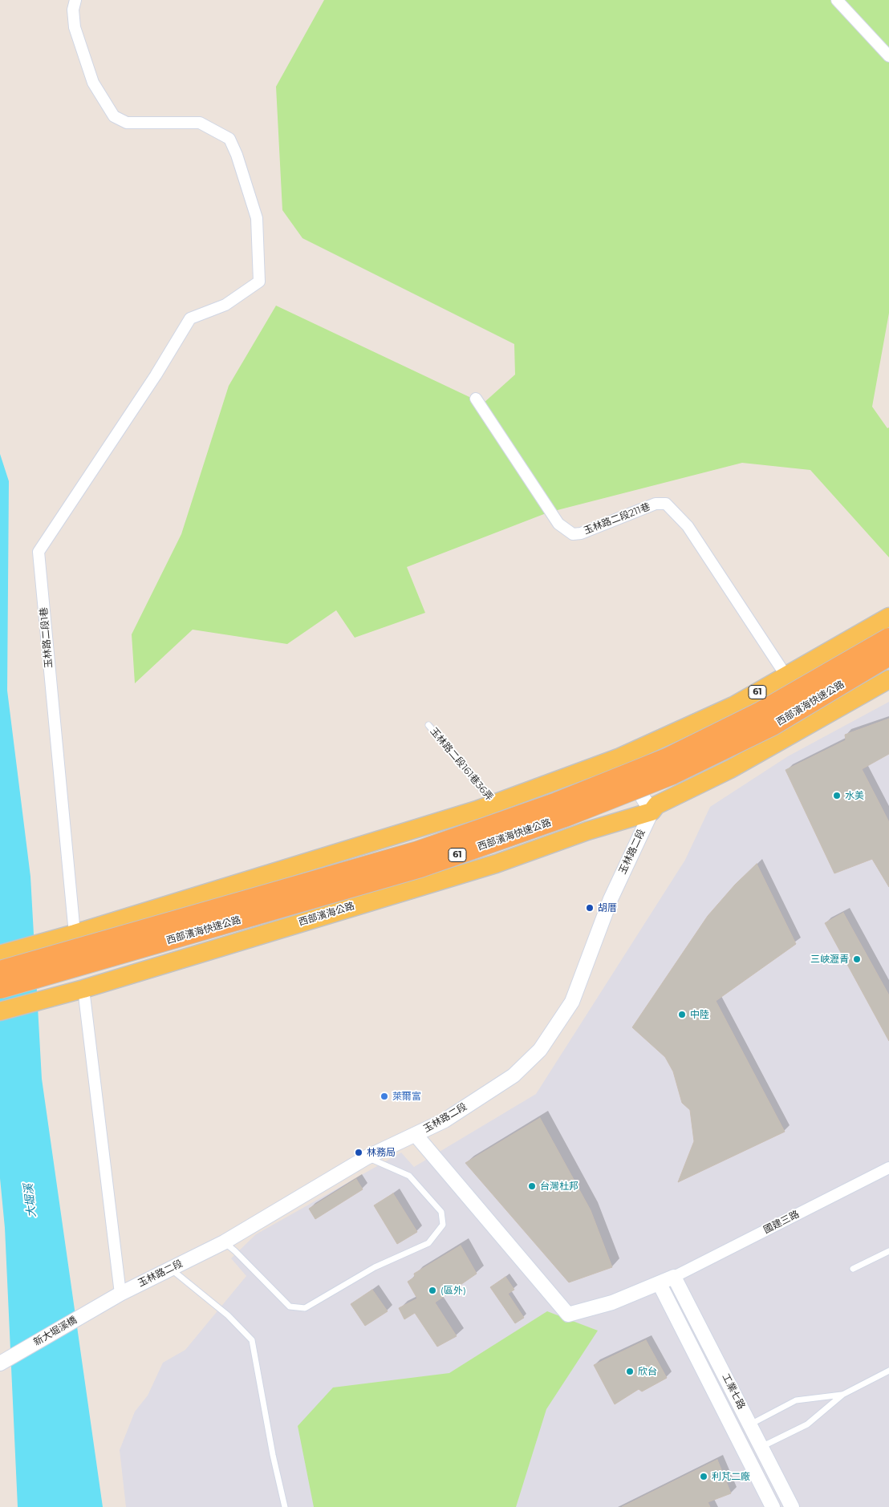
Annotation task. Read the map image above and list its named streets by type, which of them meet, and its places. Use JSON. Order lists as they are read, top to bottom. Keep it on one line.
{"streets":{"highway":["61","西部濱海快速公路"],"main road":["玉林路二段","西部濱海公路"],"street":["玉林路二段211巷","玉林路二段1巷","國建三路","新大堀溪橋","工業七路"],"lane":["玉林路二段161巷36弄"]},"crossings":[["玉林路二段211巷","61"],["玉林路二段1巷","61"],["61","玉林路二段161巷36弄"],["玉林路二段","西部濱海公路"],["玉林路二段","新大堀溪橋"],["國建三路","工業七路"]],"water":["大堀溪"],"places":["水美","胡厝","三峽瀝青","中陸","萊爾富","林務局","台灣杜邦","(區外)","欣台","利芃二廠"]}
